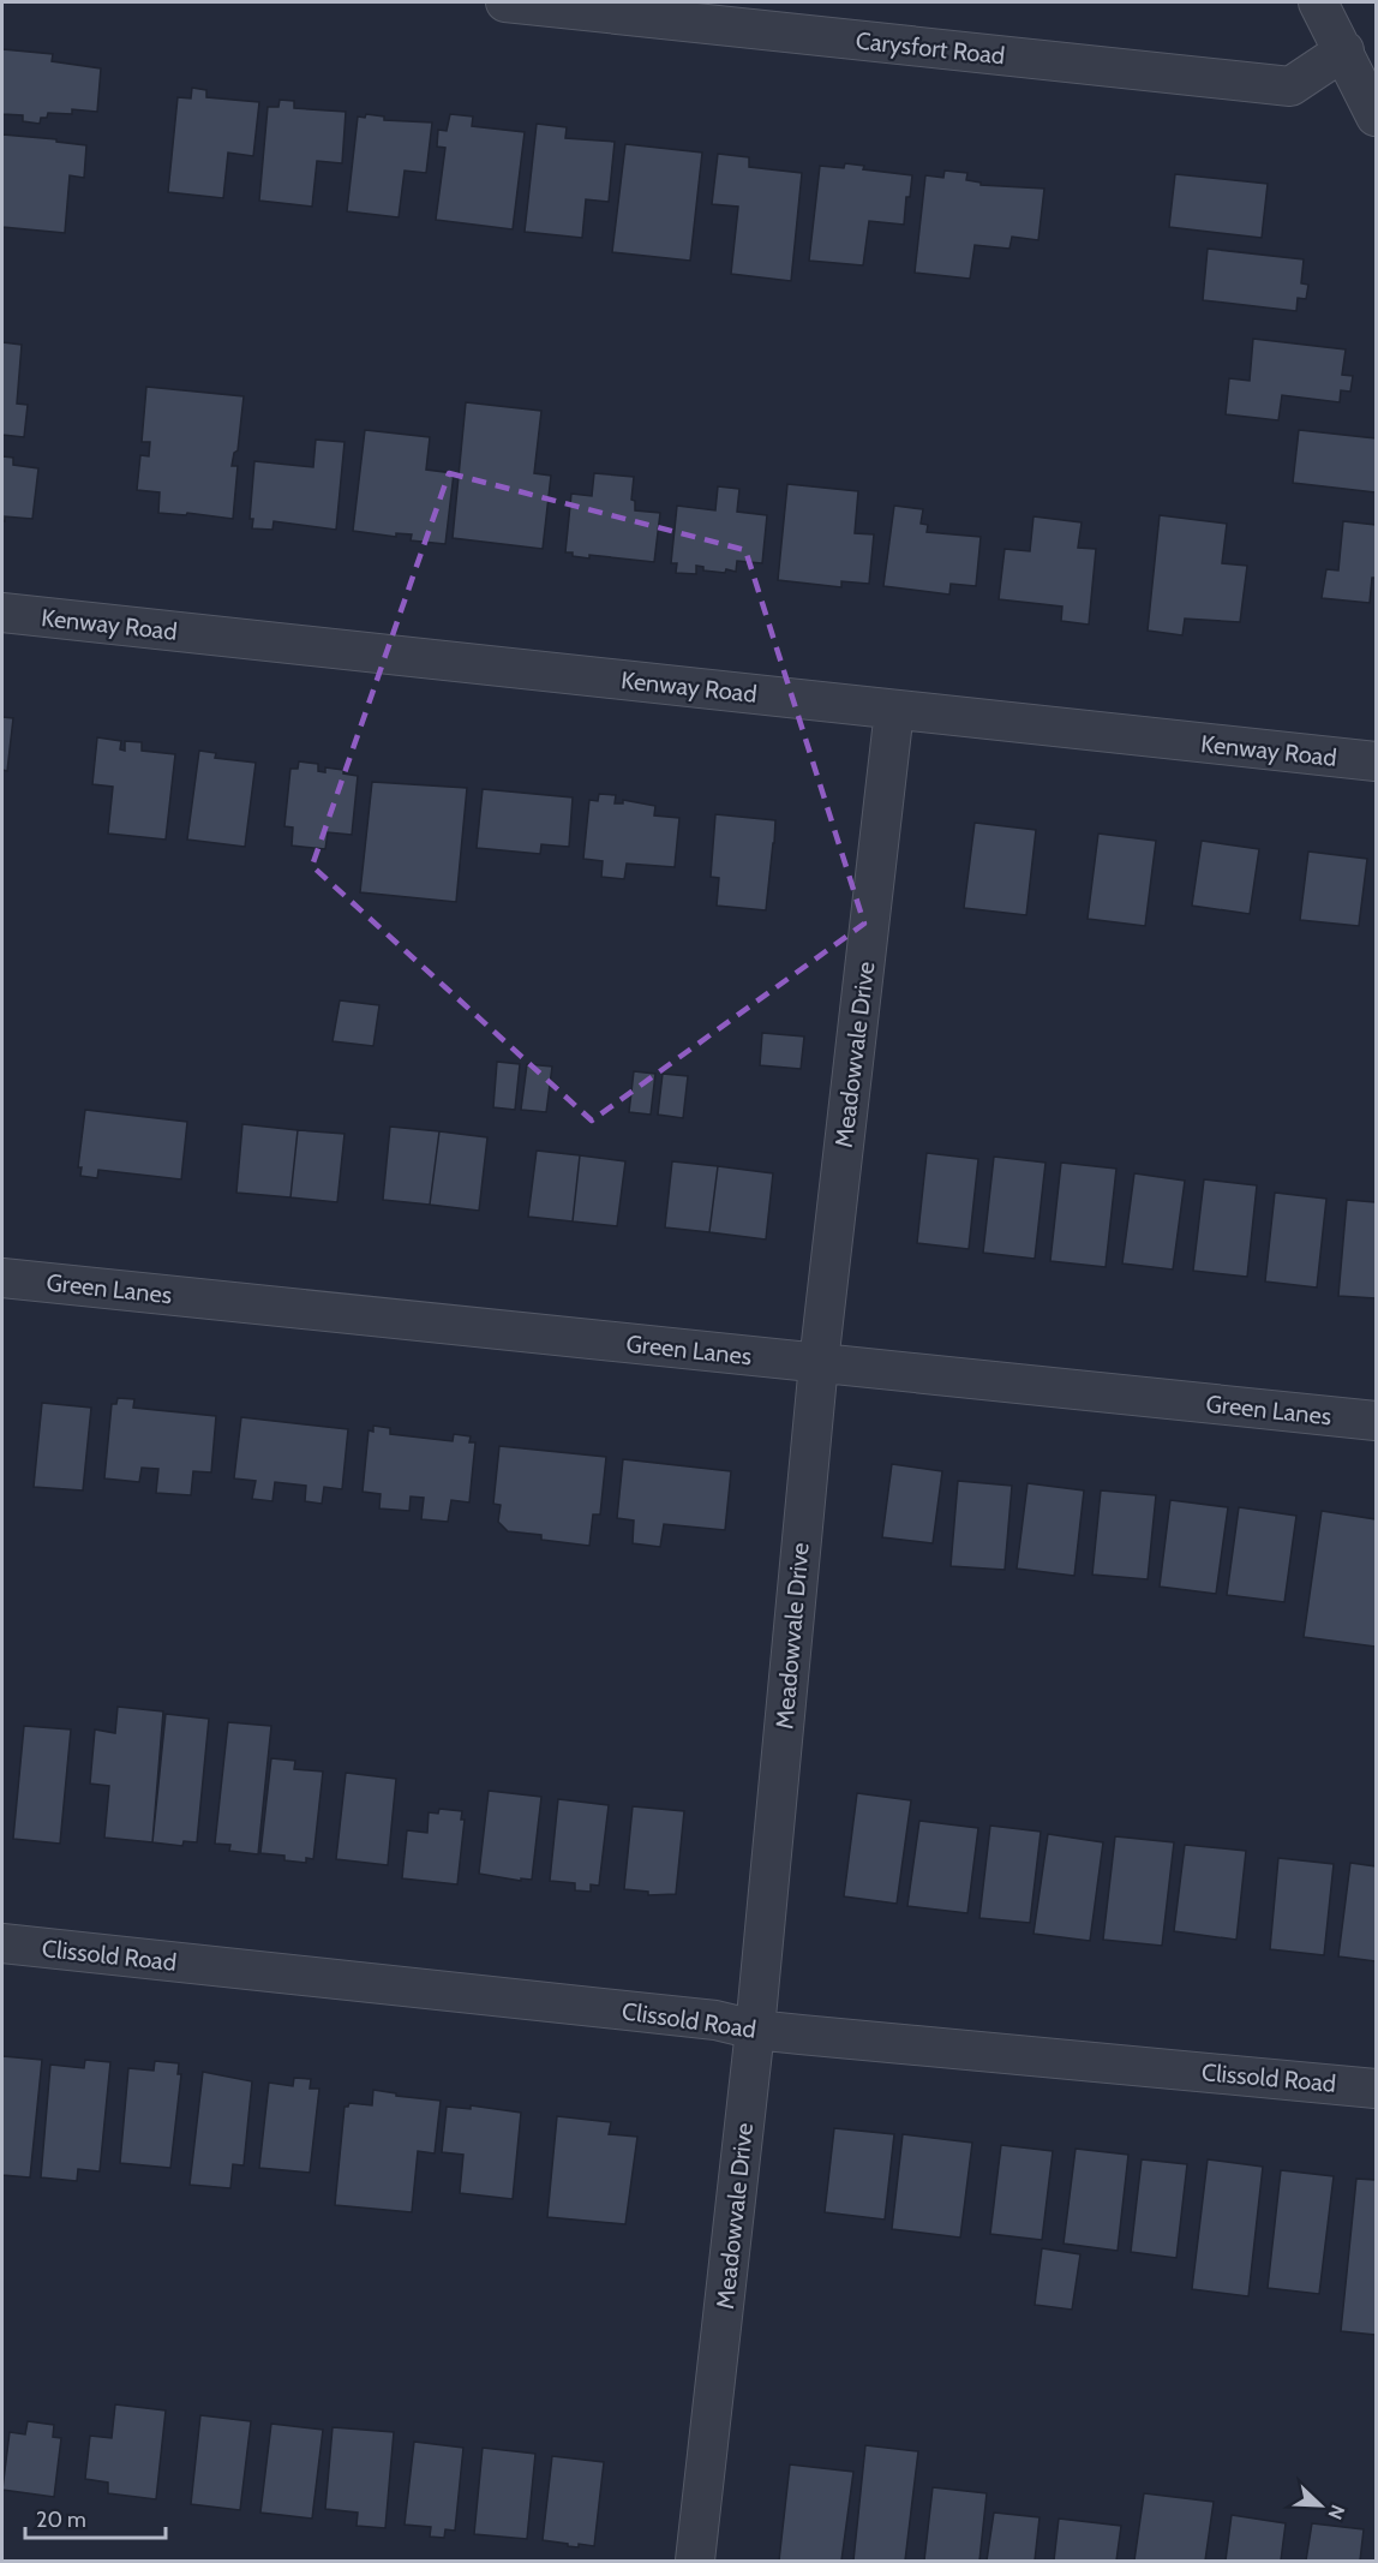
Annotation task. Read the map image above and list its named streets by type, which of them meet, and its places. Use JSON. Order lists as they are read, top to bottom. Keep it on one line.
{"streets":{"street":["Carysfort Road","Kenway Road","Meadowvale Drive","Green Lanes","Clissold Road"]},"crossings":[["Kenway Road","Meadowvale Drive"],["Meadowvale Drive","Green Lanes"],["Meadowvale Drive","Clissold Road"]],"scale_bar":"20 m","north":"bottom right"}
